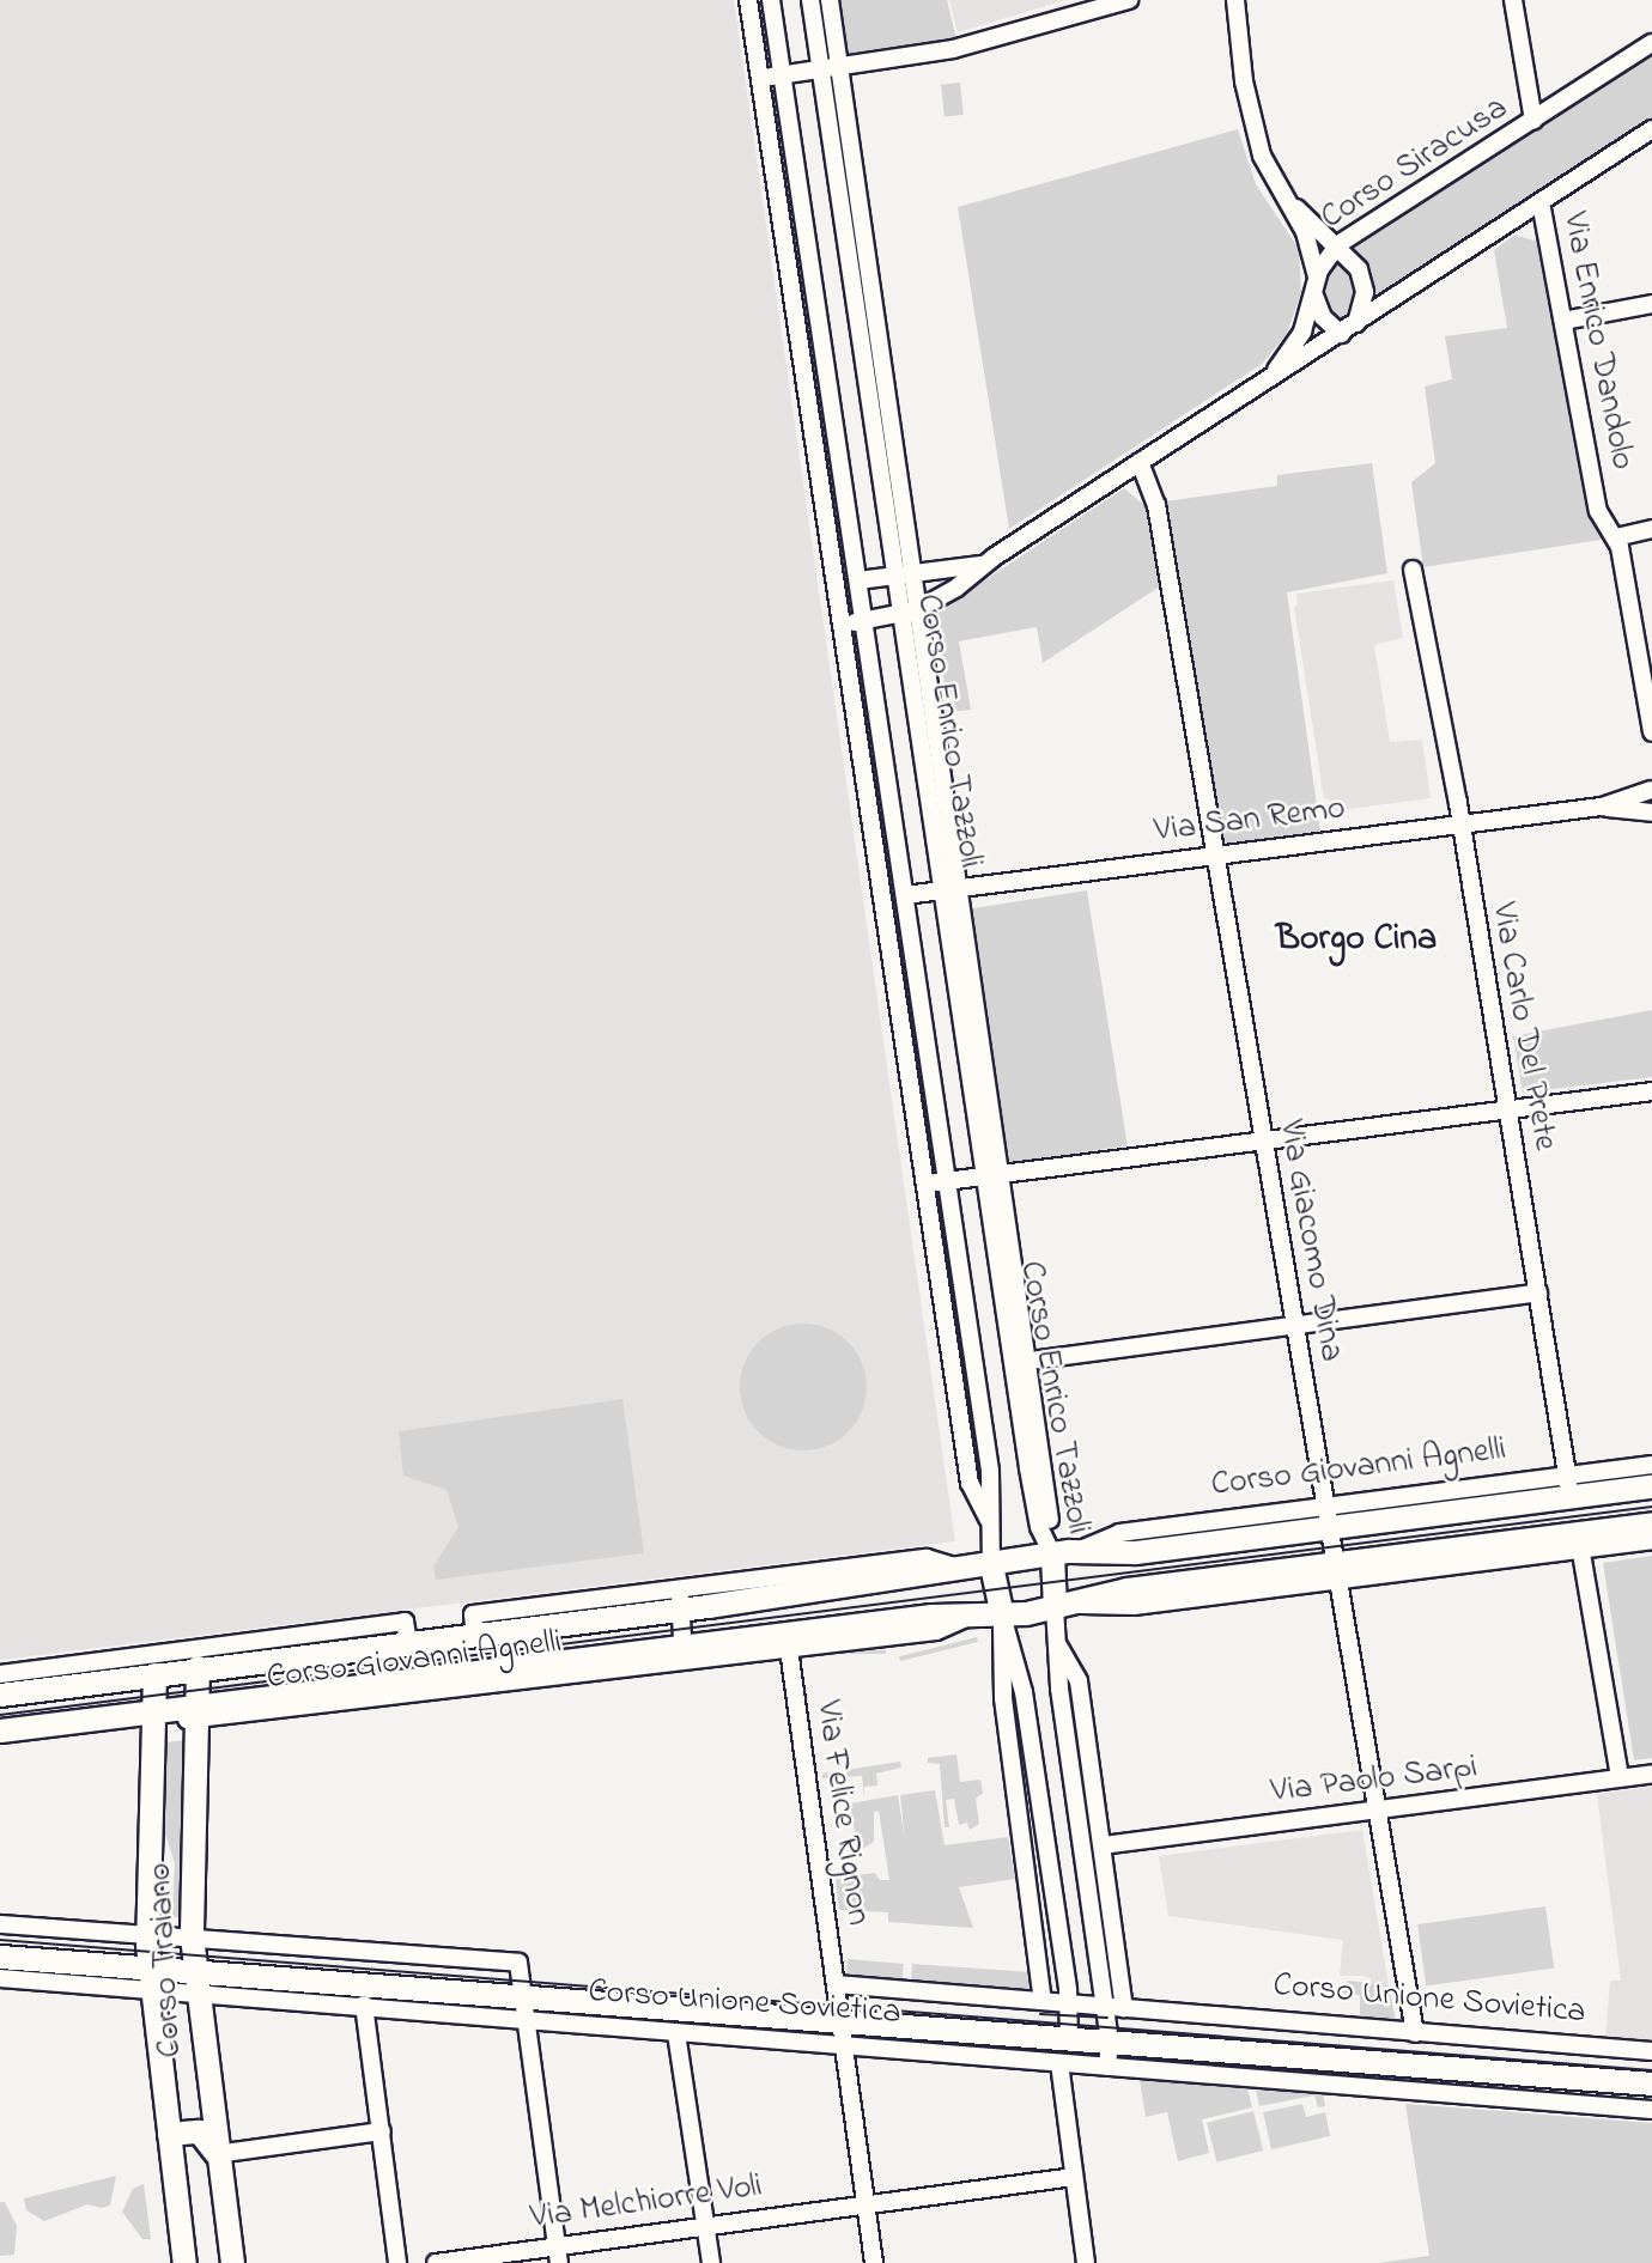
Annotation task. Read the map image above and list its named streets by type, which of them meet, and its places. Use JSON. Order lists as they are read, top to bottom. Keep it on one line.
{"streets":{"main road":["Corso Giovanni Agnelli","Corso Traiano","Corso Unione Sovietica"],"street":["Corso Siracusa","Via Enrico Dandolo","Corso Enrico Tazzoli","Via San Remo","Via Carlo Del Prete","Via Giacomo Dina","Via Paolo Sarpi","Via Felice Rignon","Via Melchiorre Voli"]},"crossings":[["Corso Siracusa","Via Enrico Dandolo"],["Corso Siracusa","Corso Enrico Tazzoli"],["Corso Siracusa","Via Giacomo Dina"],["Corso Enrico Tazzoli","Via San Remo"],["Corso Enrico Tazzoli","Corso Giovanni Agnelli"],["Via San Remo","Via Carlo Del Prete"],["Via San Remo","Via Giacomo Dina"],["Via Carlo Del Prete","Corso Giovanni Agnelli"],["Via Giacomo Dina","Corso Giovanni Agnelli"],["Via Giacomo Dina","Via Paolo Sarpi"],["Via Giacomo Dina","Corso Unione Sovietica"],["Corso Giovanni Agnelli","Via Felice Rignon"],["Corso Giovanni Agnelli","Corso Traiano"],["Via Felice Rignon","Corso Unione Sovietica"],["Corso Traiano","Corso Unione Sovietica"]],"districts":["Borgo Cina"]}
